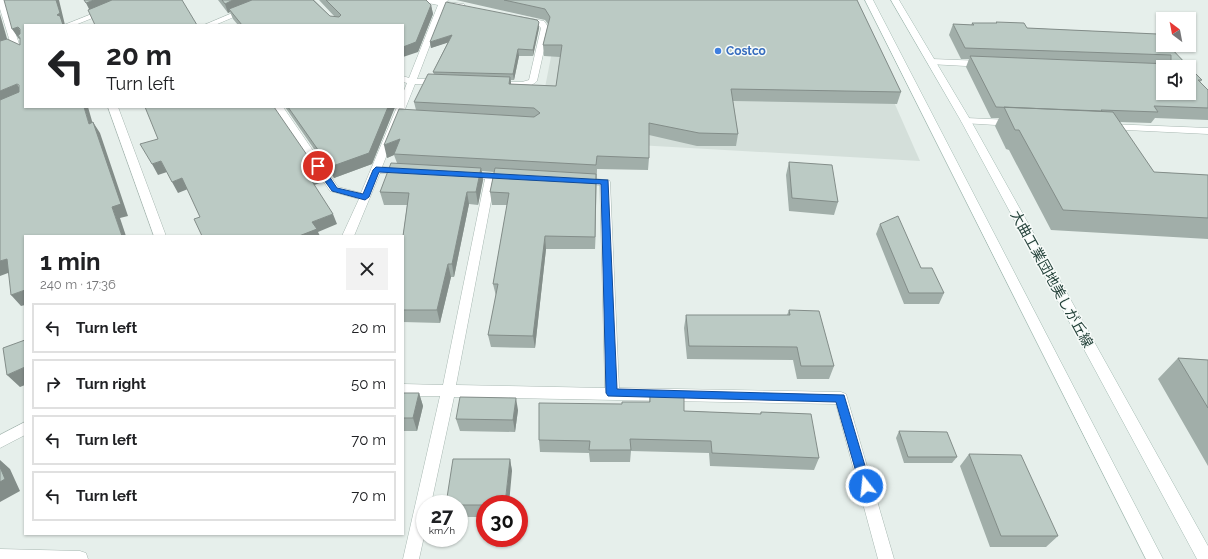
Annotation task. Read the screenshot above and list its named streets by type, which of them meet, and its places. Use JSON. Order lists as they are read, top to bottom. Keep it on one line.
{"streets":{"street":["大曲工業団地美しが丘線"]},"places":["Costco"],"north":"top left","page":{"turn":["20 m","Turn left"],"heading":["1 min","240 m · 17:36"],"list":[{"name":"Turn left","value":"20 m"},{"name":"Turn right","value":"50 m"},{"name":"Turn left","value":"70 m"},{"name":"Turn left","value":"70 m"}],"speed":"27 km/h","limit":"30"}}
